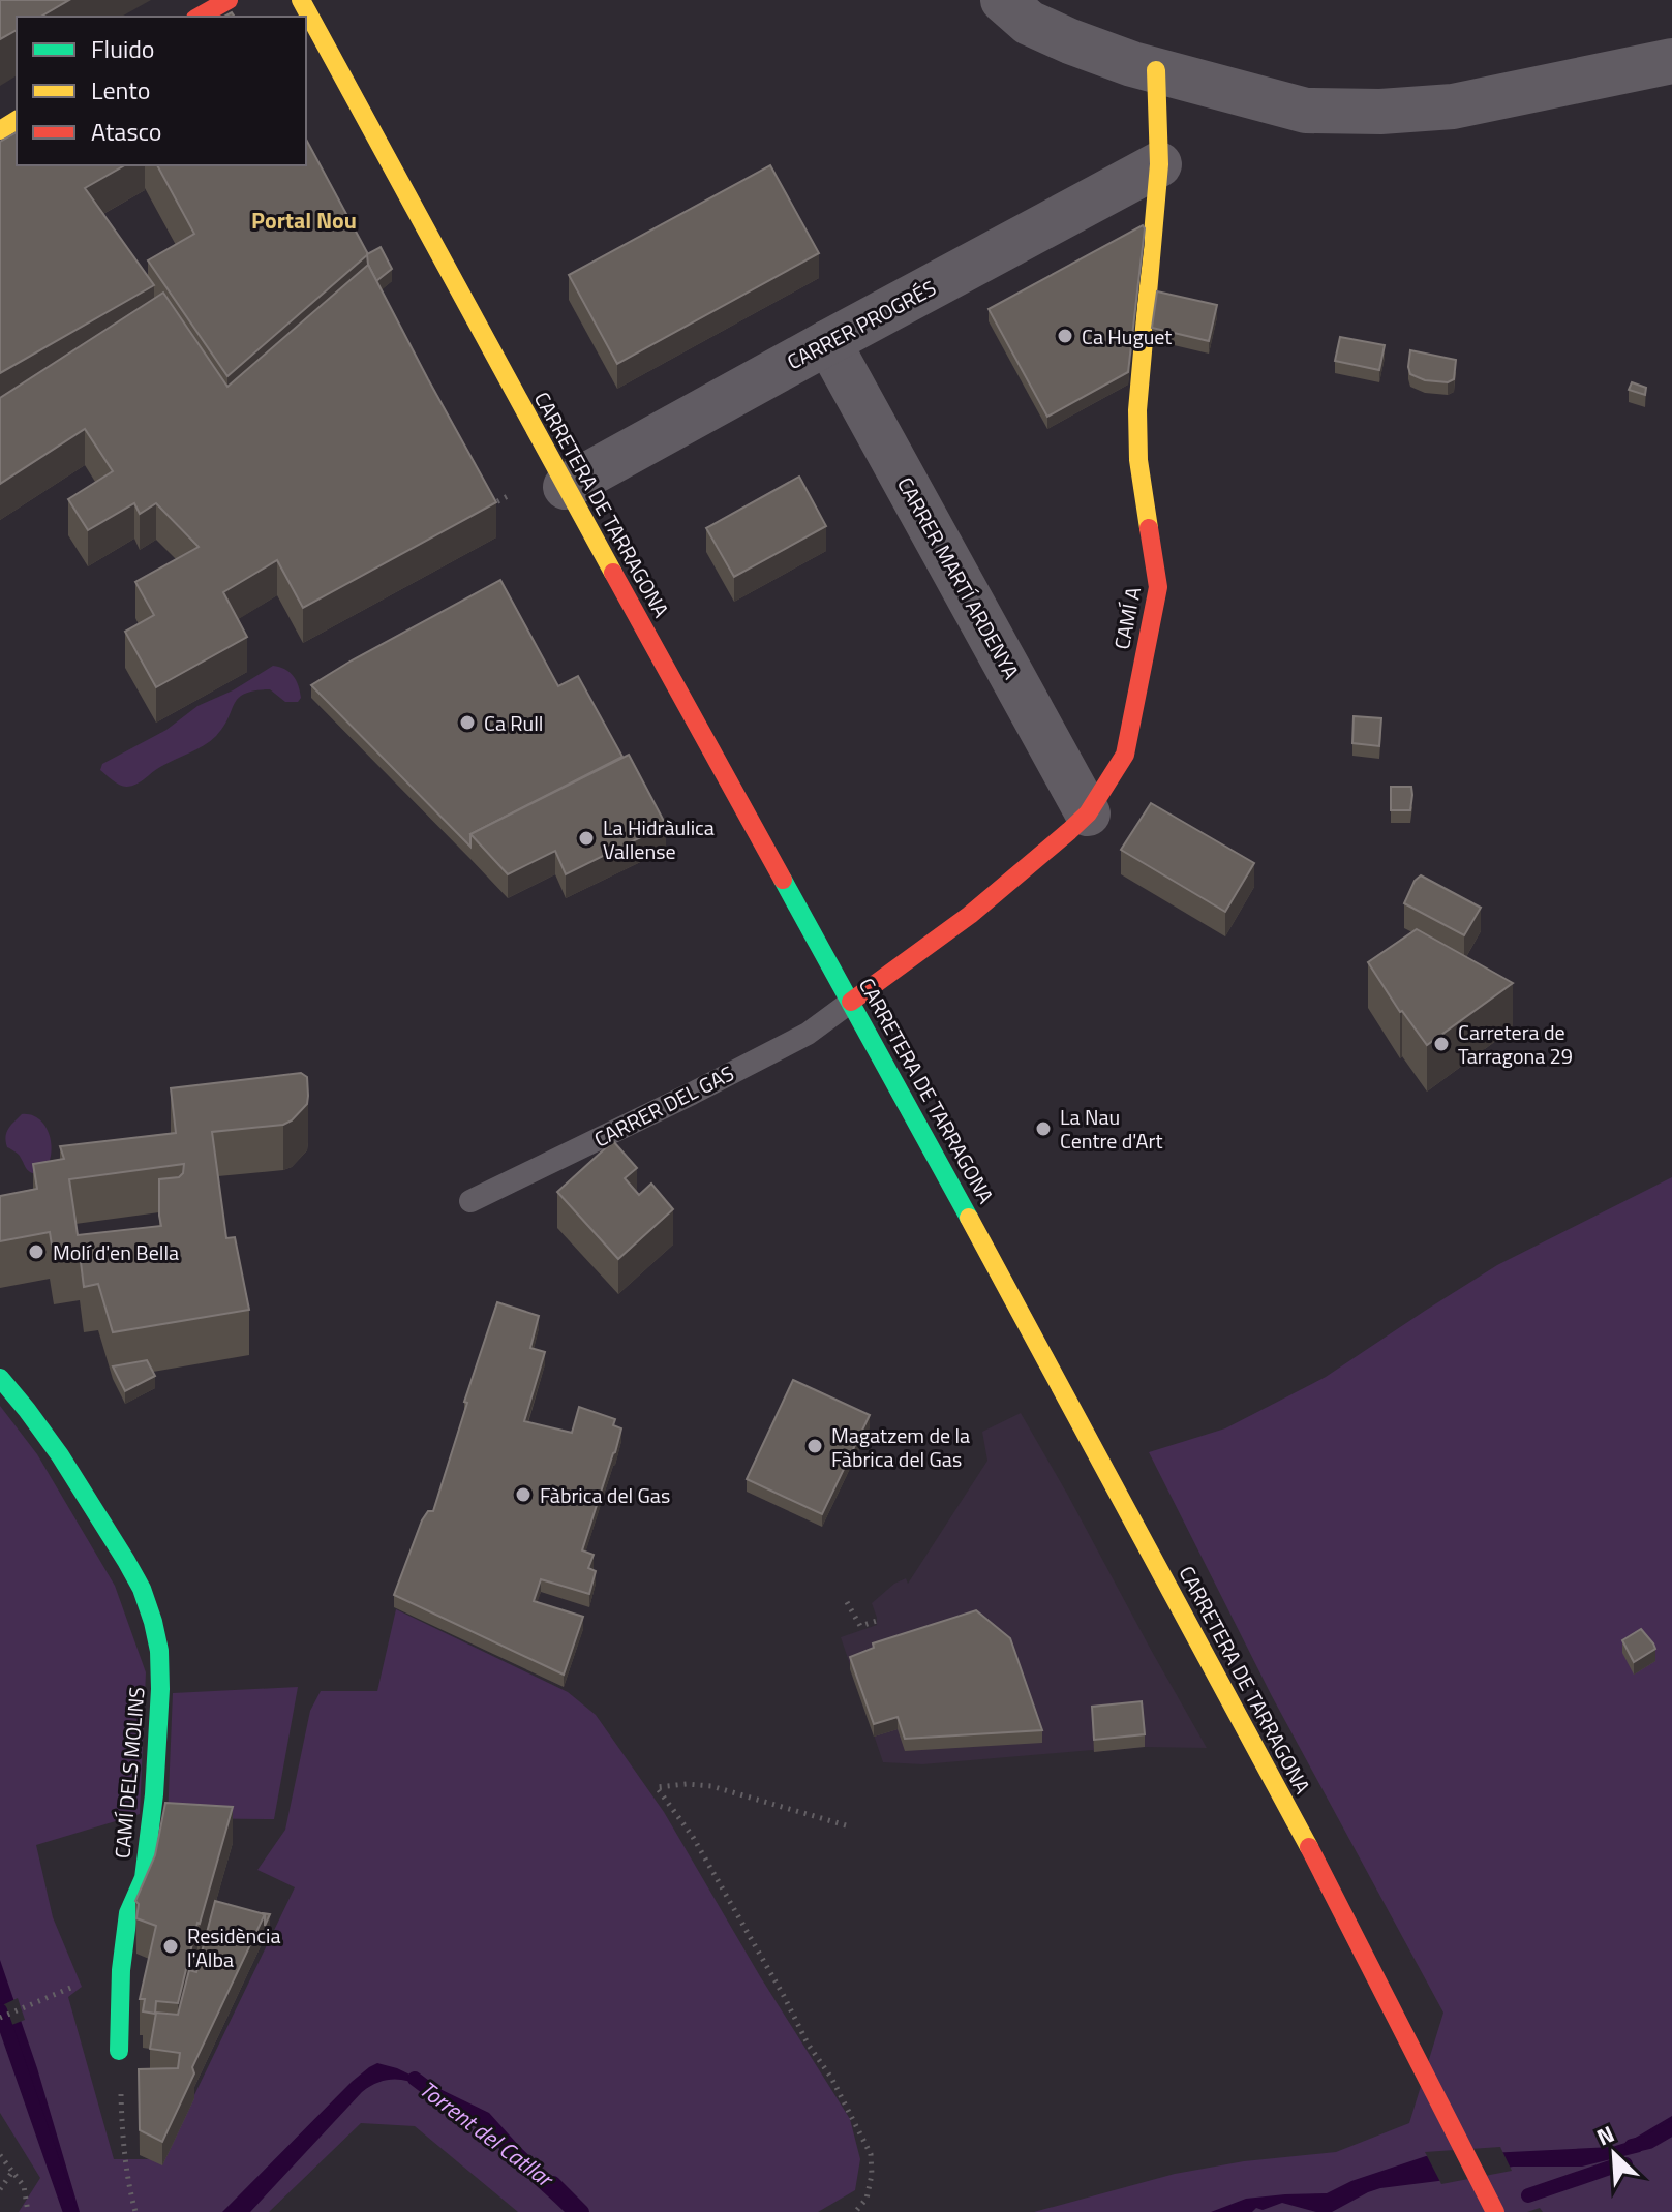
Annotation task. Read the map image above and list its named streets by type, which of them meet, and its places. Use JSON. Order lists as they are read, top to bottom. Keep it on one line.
{"streets":{"main road":["CARRETERA DE TARRAGONA","CAMÍ A","CAMÍ DELS MOLINS"],"street":["CARRER PROGRÉS","CARRER MARTÍ ARDENYA"],"lane":["CARRER DEL GAS"]},"crossings":[["CARRER PROGRÉS","CARRETERA DE TARRAGONA"],["CARRER PROGRÉS","CARRER MARTÍ ARDENYA"],["CARRER PROGRÉS","CAMÍ A"],["CARRETERA DE TARRAGONA","CAMÍ A"],["CARRETERA DE TARRAGONA","CARRER DEL GAS"],["CARRER MARTÍ ARDENYA","CAMÍ A"],["CAMÍ A","CARRER DEL GAS"]],"districts":["Portal Nou"],"water":["Torrent del Catllar"],"places":["Ca Huguet","Ca Rull","La Hidràulica Vallense","Carretera de Tarragona 29","La Nau Centre d'Art","Molí d'en Bella","Magatzem de la Fàbrica del Gas","Fàbrica del Gas","Residència l'Alba"],"legend":["Fluido","Lento","Atasco"],"north":"top left"}
